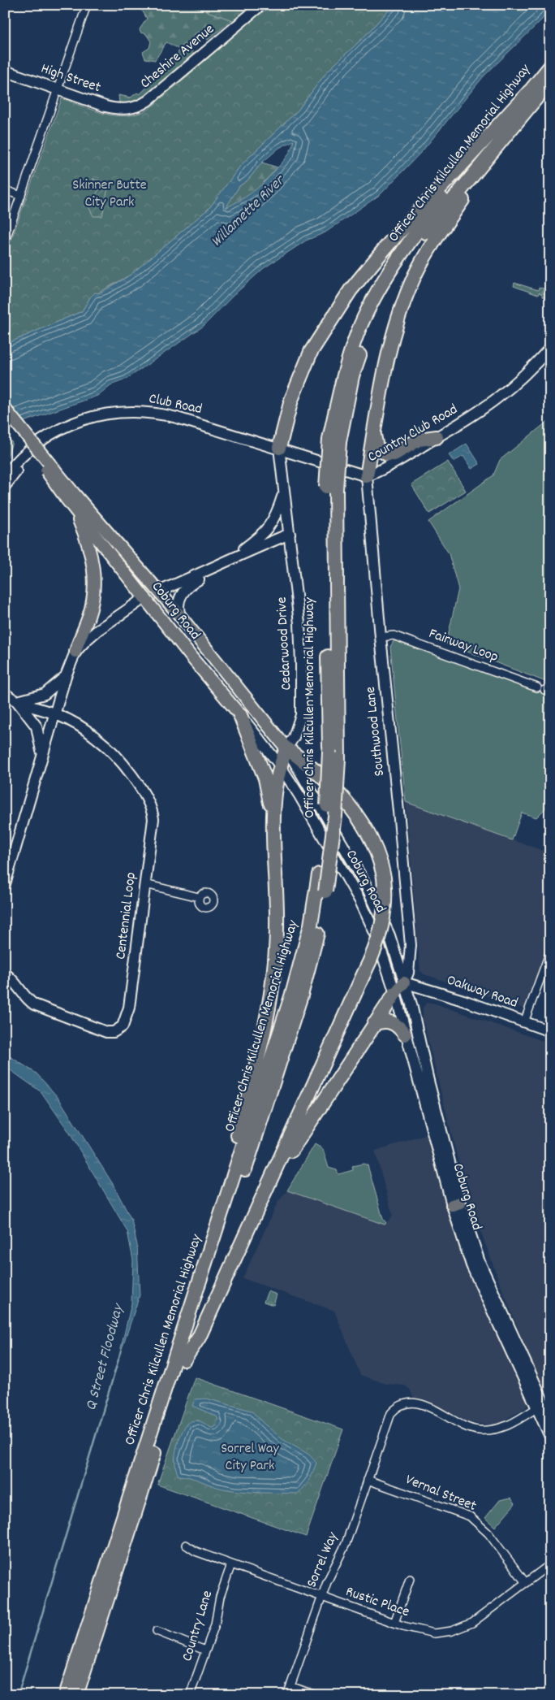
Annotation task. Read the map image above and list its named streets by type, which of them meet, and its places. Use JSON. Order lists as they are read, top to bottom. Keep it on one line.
{"streets":{"highway":["Officer Chris Kilcullen Memorial Highway"],"main road":["Cheshire Avenue","High Street","Club Road","Country Club Road","Coburg Road","Cedarwood Drive","Southwood Lane","Centennial Loop","Oakway Road"],"street":["Fairway Loop","Vernal Street","Sorrel Way","Rustic Place","Country Lane"]},"crossings":[["Cheshire Avenue","High Street"],["Club Road","Country Club Road"],["Country Club Road","Southwood Lane"],["Coburg Road","Cedarwood Drive"],["Coburg Road","Southwood Lane"],["Coburg Road","Oakway Road"],["Coburg Road","Sorrel Way"],["Fairway Loop","Southwood Lane"],["Southwood Lane","Oakway Road"],["Vernal Street","Sorrel Way"],["Vernal Street","Rustic Place"],["Sorrel Way","Rustic Place"],["Rustic Place","Country Lane"]],"water":["Willamette River","Q Street Floodway"],"parks":["Skinner Butte City Park","Sorrel Way City Park"]}
